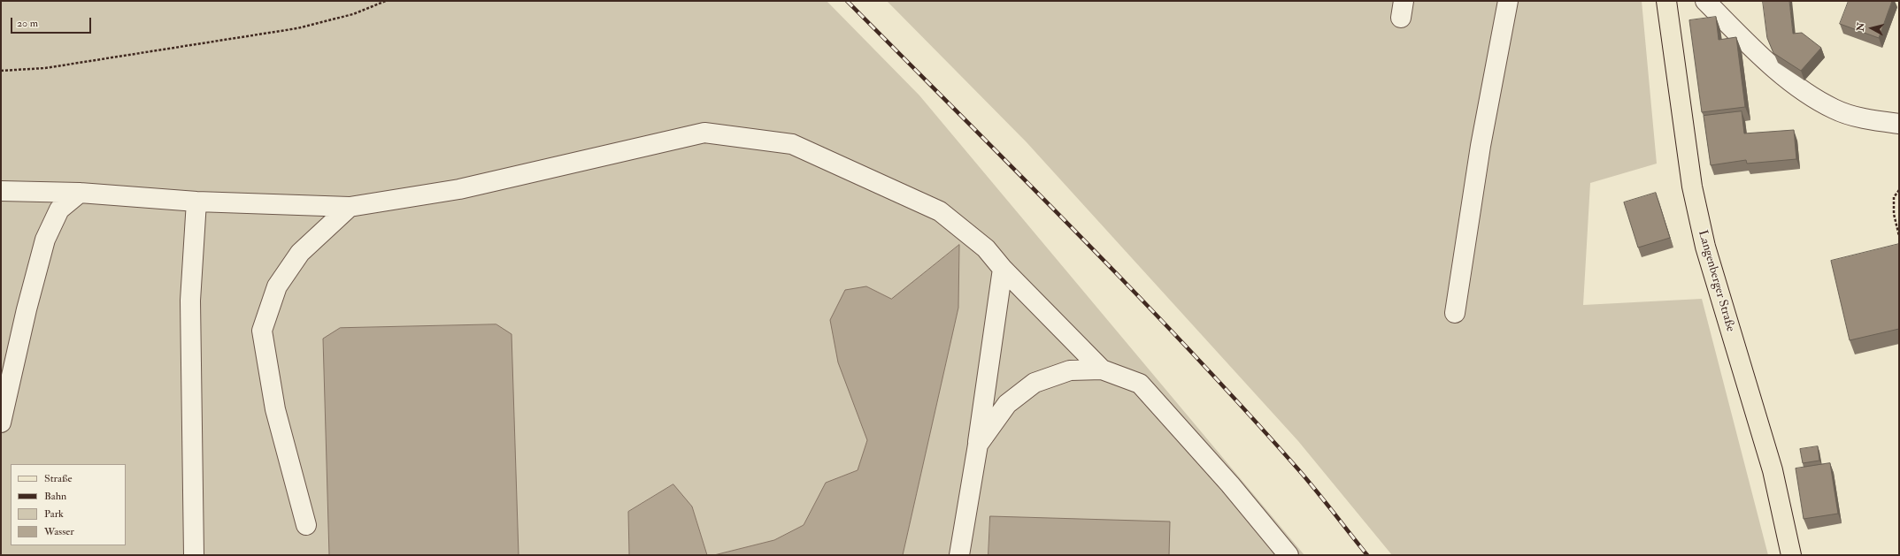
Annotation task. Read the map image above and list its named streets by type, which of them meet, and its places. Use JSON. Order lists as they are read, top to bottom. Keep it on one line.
{"streets":{"main road":["Langenberger Straße"]},"legend":["Straße","Bahn","Park","Wasser"],"scale_bar":"20 m","north":"left"}
